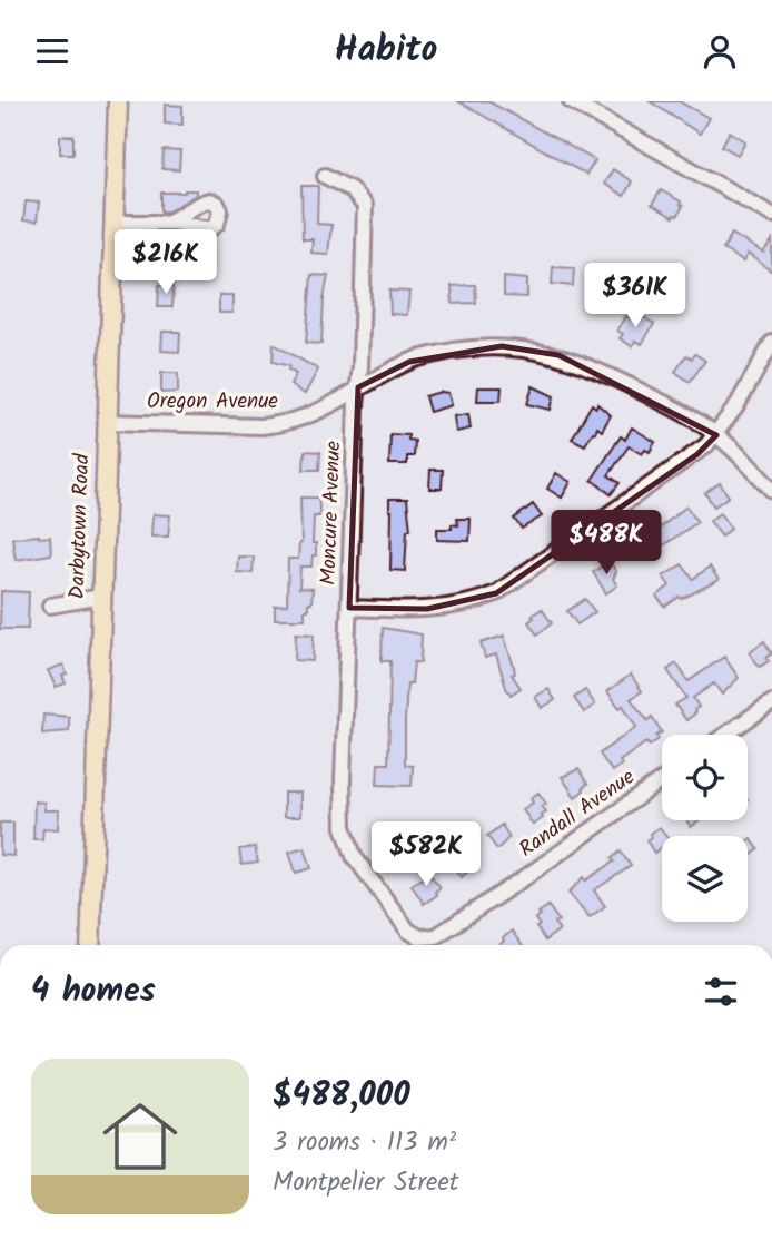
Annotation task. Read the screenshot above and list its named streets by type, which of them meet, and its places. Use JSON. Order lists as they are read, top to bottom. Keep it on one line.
{"streets":{"main road":["Darbytown Road"],"street":["Oregon Avenue","Moncure Avenue","Randall Avenue"]},"crossings":[["Oregon Avenue","Moncure Avenue"],["Oregon Avenue","Darbytown Road"],["Moncure Avenue","Randall Avenue"]],"page":{"header":"Habito","price":["$216K","$361K","$488K","$582K"],"heading":"4 homes","list":[{"name":"$488,000","note":"3 rooms · 113 m² · Montpelier Street"}]}}
